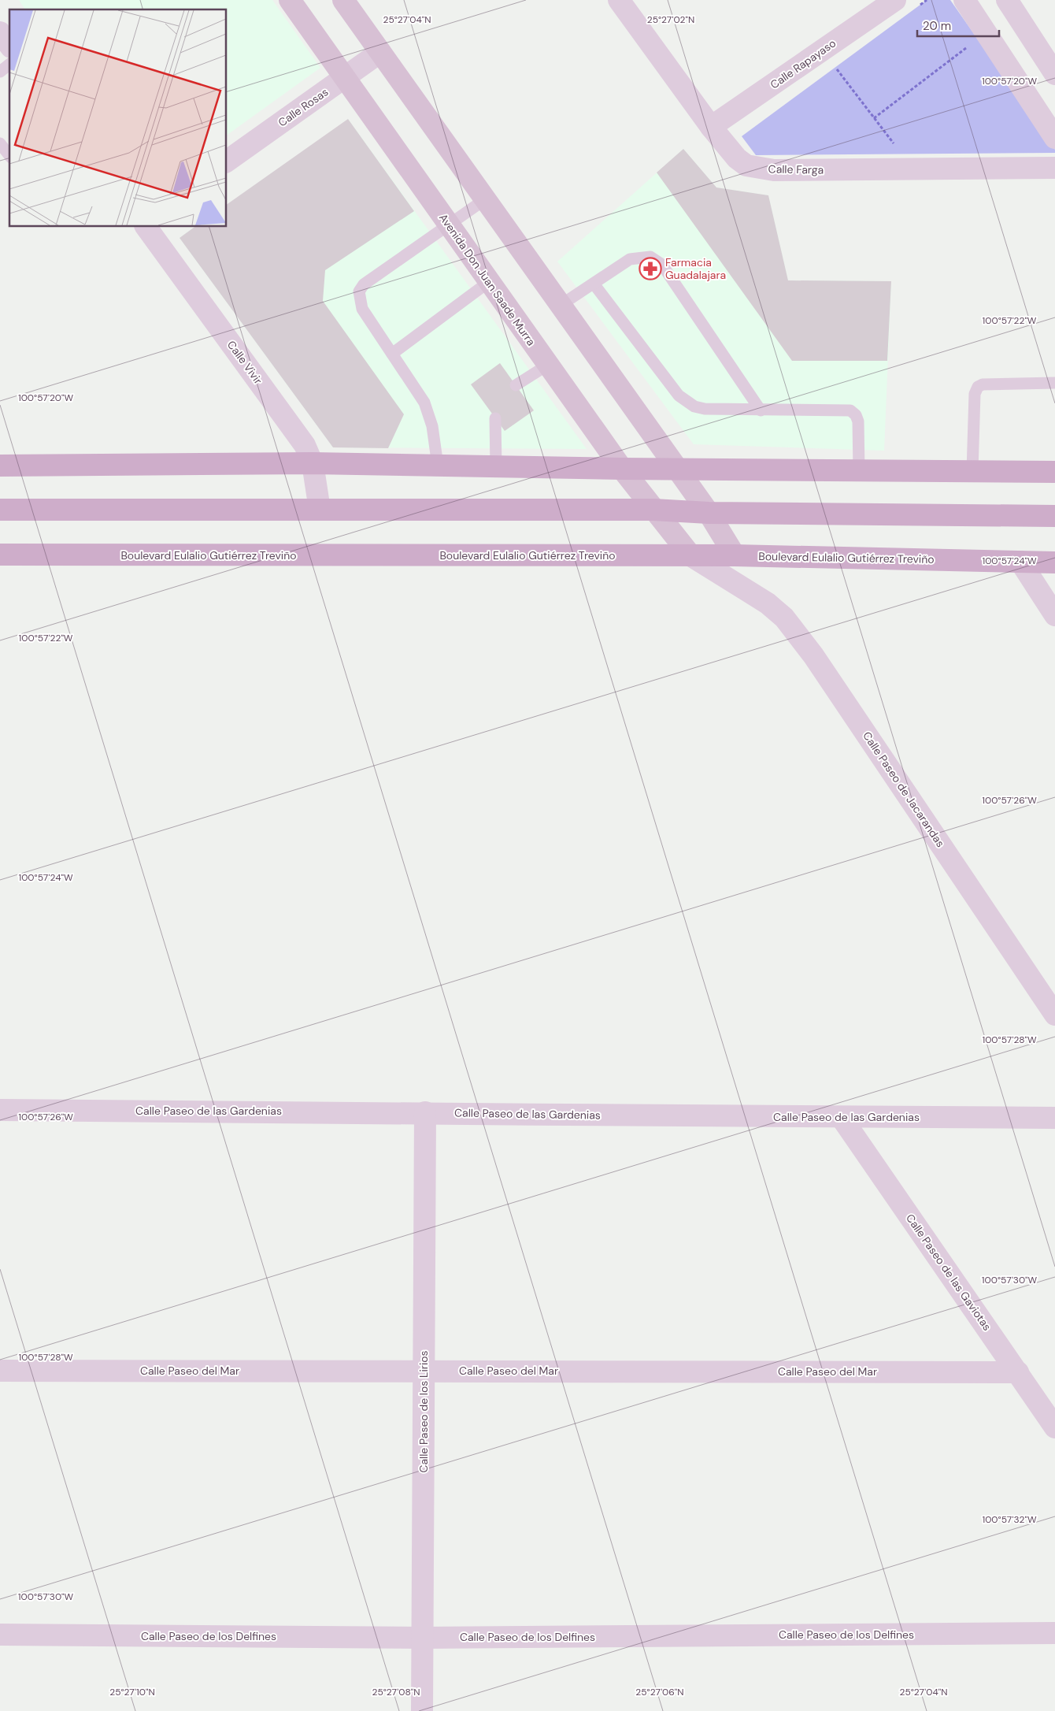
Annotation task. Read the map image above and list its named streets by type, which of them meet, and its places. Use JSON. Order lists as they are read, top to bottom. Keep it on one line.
{"streets":{"main road":["Boulevard Eulalio Gutiérrez Treviño"],"street":["Calle Rapayaso","Calle Rosas","Calle Farga","Avenida Don Juan Saade Murra","Calle Vivir","Calle Paseo de Jacarandas","Calle Paseo de las Gardenias","Calle Paseo de las Gaviotas","Calle Paseo del Mar","Calle Paseo de los Lirios","Calle Paseo de los Delfines"]},"crossings":[["Calle Rapayaso","Calle Farga"],["Calle Rosas","Avenida Don Juan Saade Murra"],["Avenida Don Juan Saade Murra","Boulevard Eulalio Gutiérrez Treviño"],["Avenida Don Juan Saade Murra","Calle Paseo de Jacarandas"],["Boulevard Eulalio Gutiérrez Treviño","Calle Paseo de Jacarandas"],["Calle Paseo de las Gardenias","Calle Paseo de las Gaviotas"],["Calle Paseo de las Gardenias","Calle Paseo de los Lirios"],["Calle Paseo de las Gaviotas","Calle Paseo del Mar"],["Calle Paseo del Mar","Calle Paseo de los Lirios"],["Calle Paseo de los Lirios","Calle Paseo de los Delfines"]],"places":{"pharmacy":["Farmacia Guadalajara"]},"scale_bar":"20 m","coordinates":["25°27'04\"N","25°27'02\"N","100°57'20\"W","100°57'22\"W","100°57'24\"W","100°57'26\"W","100°57'28\"W","100°57'30\"W","100°57'32\"W","25°27'10\"N","25°27'08\"N","25°27'06\"N"]}
